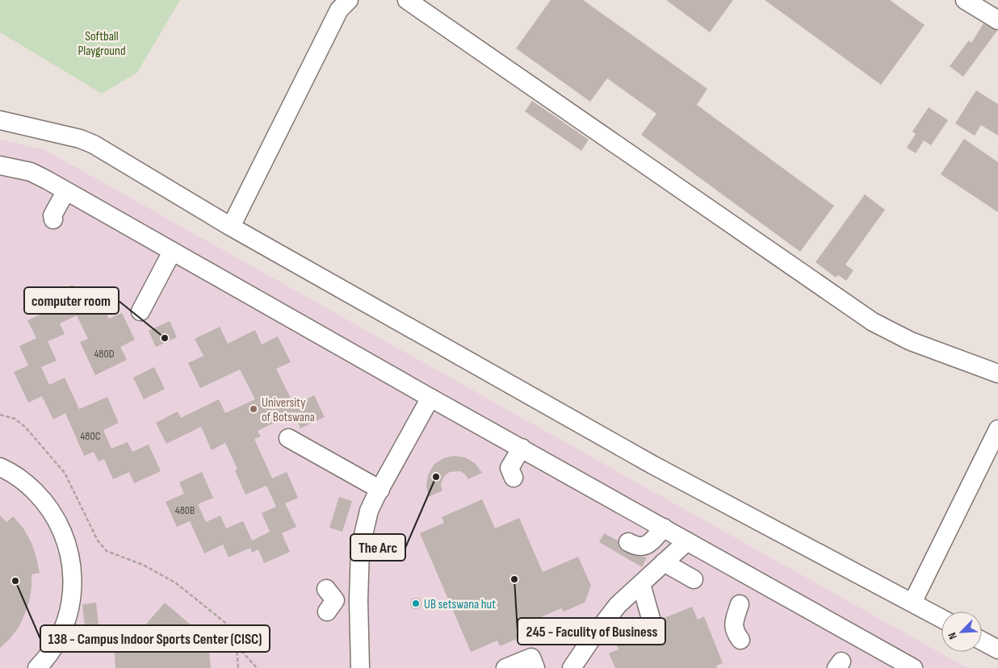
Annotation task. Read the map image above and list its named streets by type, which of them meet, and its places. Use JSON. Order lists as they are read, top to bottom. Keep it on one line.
{"parks":["Softball Playground"],"places":["computer room","University of Botswana","The Arc","245 - Faculity of Business","138 - Campus Indoor Sports Center (CISC)","UB setswana hut"],"house_numbers":["480D","480C","480B"],"north":"bottom left"}
